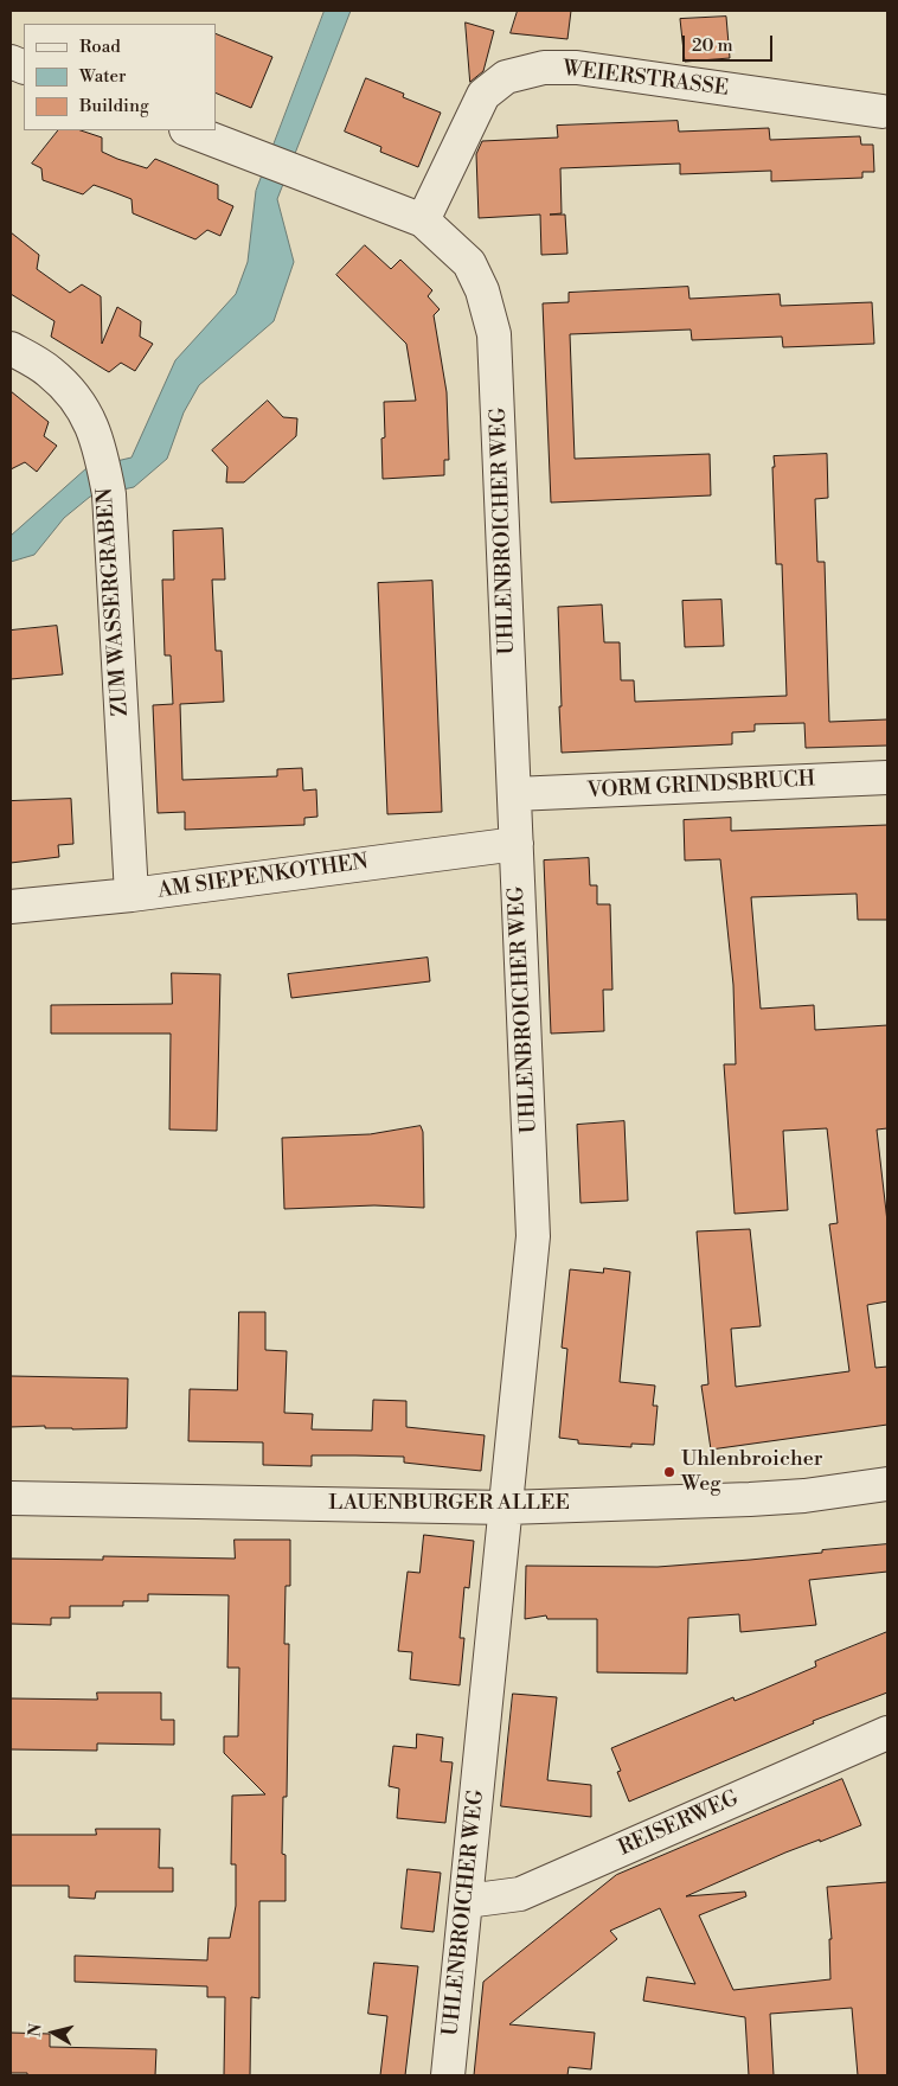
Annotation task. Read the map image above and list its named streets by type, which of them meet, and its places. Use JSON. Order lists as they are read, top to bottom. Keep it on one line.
{"streets":{"street":["WEIERSTRASSE","UHLENBROICHER WEG","ZUM WASSERGRABEN","VORM GRINDSBRUCH","AM SIEPENKOTHEN","LAUENBURGER ALLEE","REISERWEG"]},"crossings":[["WEIERSTRASSE","UHLENBROICHER WEG"],["UHLENBROICHER WEG","VORM GRINDSBRUCH"],["UHLENBROICHER WEG","AM SIEPENKOTHEN"],["UHLENBROICHER WEG","LAUENBURGER ALLEE"],["UHLENBROICHER WEG","REISERWEG"],["ZUM WASSERGRABEN","AM SIEPENKOTHEN"]],"places":["Uhlenbroicher Weg"],"legend":["Road","Water","Building"],"scale_bar":"20 m","north":"left"}
